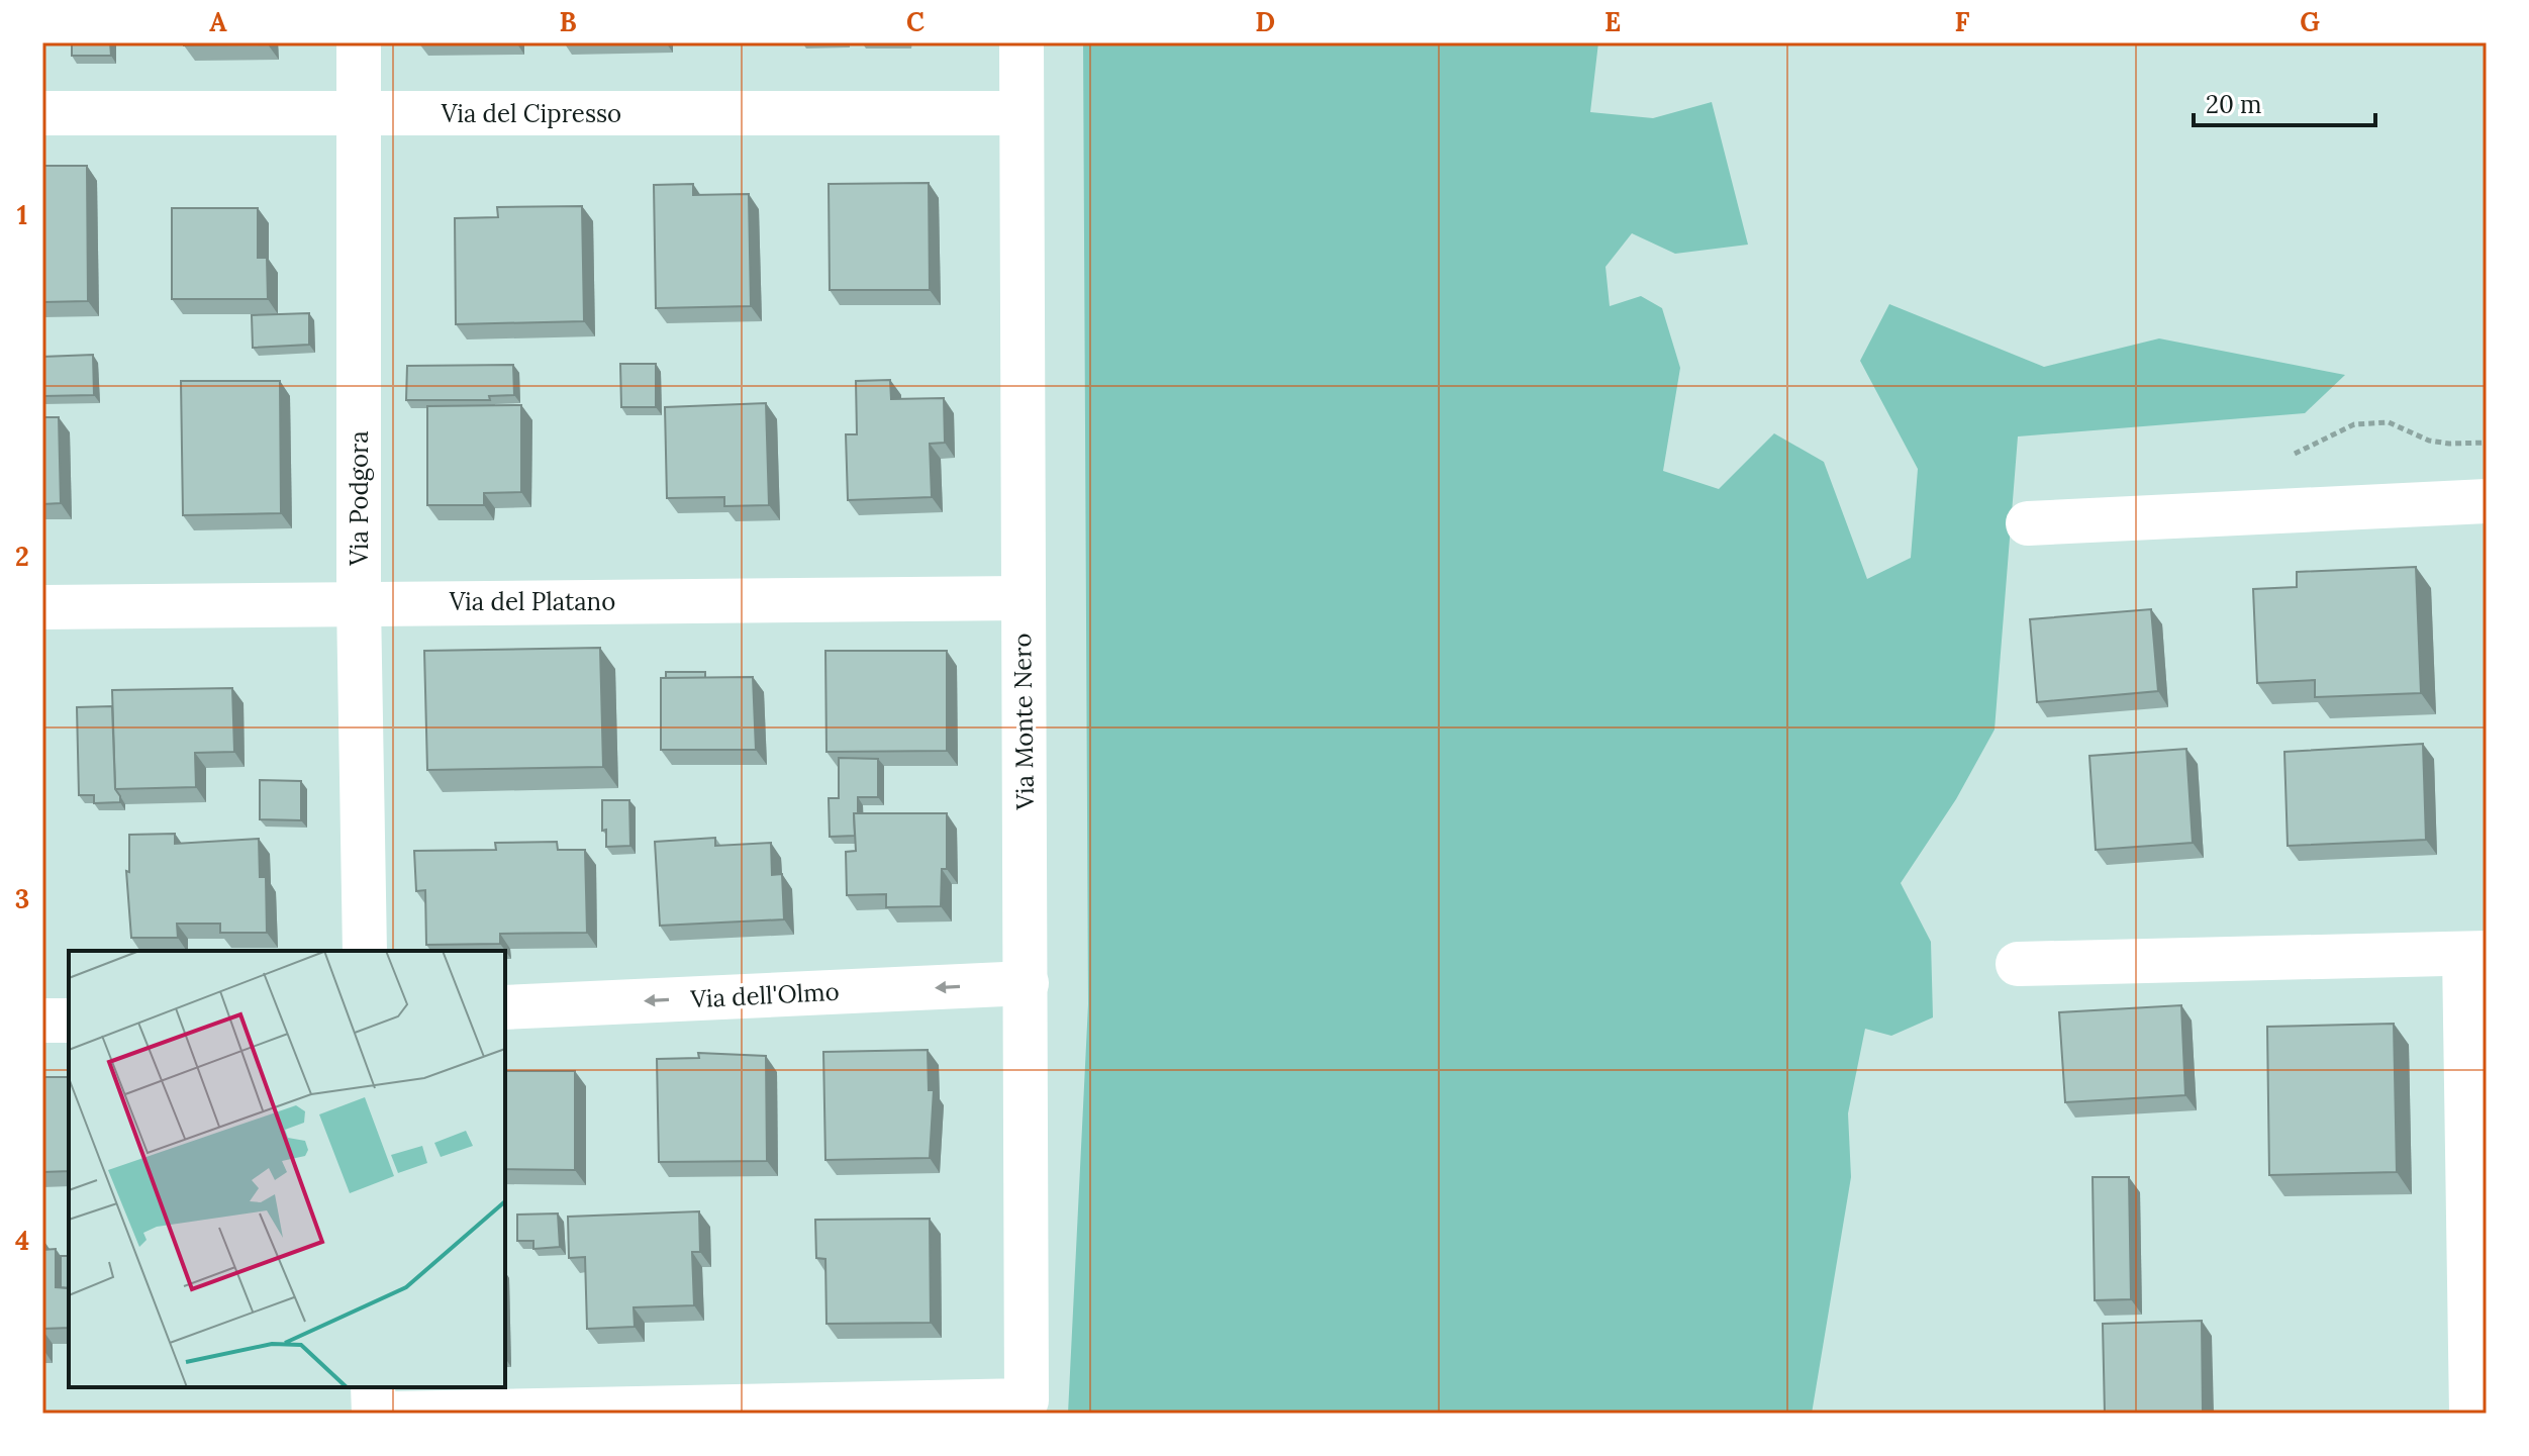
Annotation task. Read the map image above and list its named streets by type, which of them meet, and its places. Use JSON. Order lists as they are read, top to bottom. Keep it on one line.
{"streets":{"street":["Via del Cipresso","Via Podgora","Via del Platano","Via Monte Nero","Via dell'Olmo"]},"crossings":[["Via del Cipresso","Via Podgora"],["Via del Cipresso","Via Monte Nero"],["Via Podgora","Via del Platano"],["Via del Platano","Via Monte Nero"],["Via Monte Nero","Via dell'Olmo"]],"one_way":["Via dell'Olmo"],"scale_bar":"20 m","grid":{"columns":["A","B","C","D","E","F","G"],"rows":["1","2","3","4"]}}
